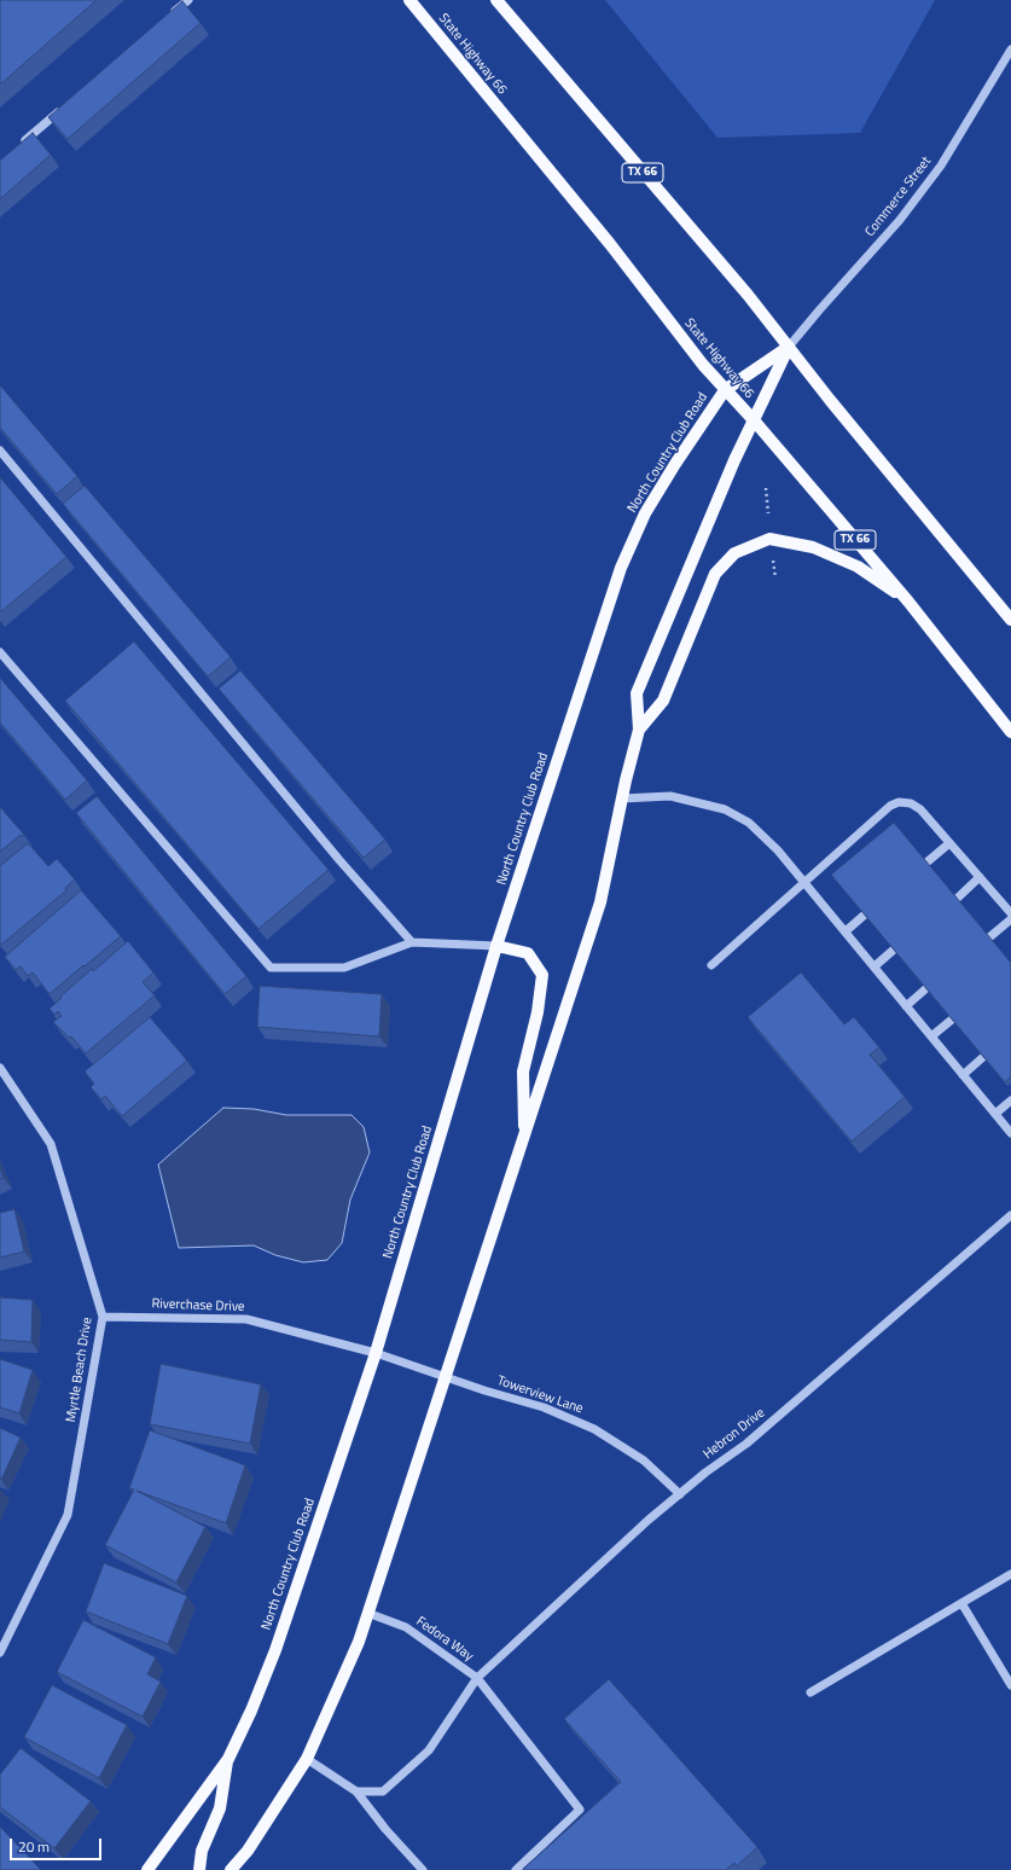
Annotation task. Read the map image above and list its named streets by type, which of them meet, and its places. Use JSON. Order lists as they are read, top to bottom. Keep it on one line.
{"streets":{"main road":["State Highway 66","TX 66","North Country Club Road"],"street":["Commerce Street","Riverchase Drive","Myrtle Beach Drive","Towerview Lane","Hebron Drive","Fedora Way"]},"crossings":[["State Highway 66","North Country Club Road"],["TX 66","Commerce Street"],["TX 66","North Country Club Road"],["Commerce Street","North Country Club Road"],["North Country Club Road","Riverchase Drive"],["North Country Club Road","Towerview Lane"],["Riverchase Drive","Myrtle Beach Drive"],["Riverchase Drive","Towerview Lane"],["Towerview Lane","Hebron Drive"],["Hebron Drive","Fedora Way"]],"scale_bar":"20 m"}
